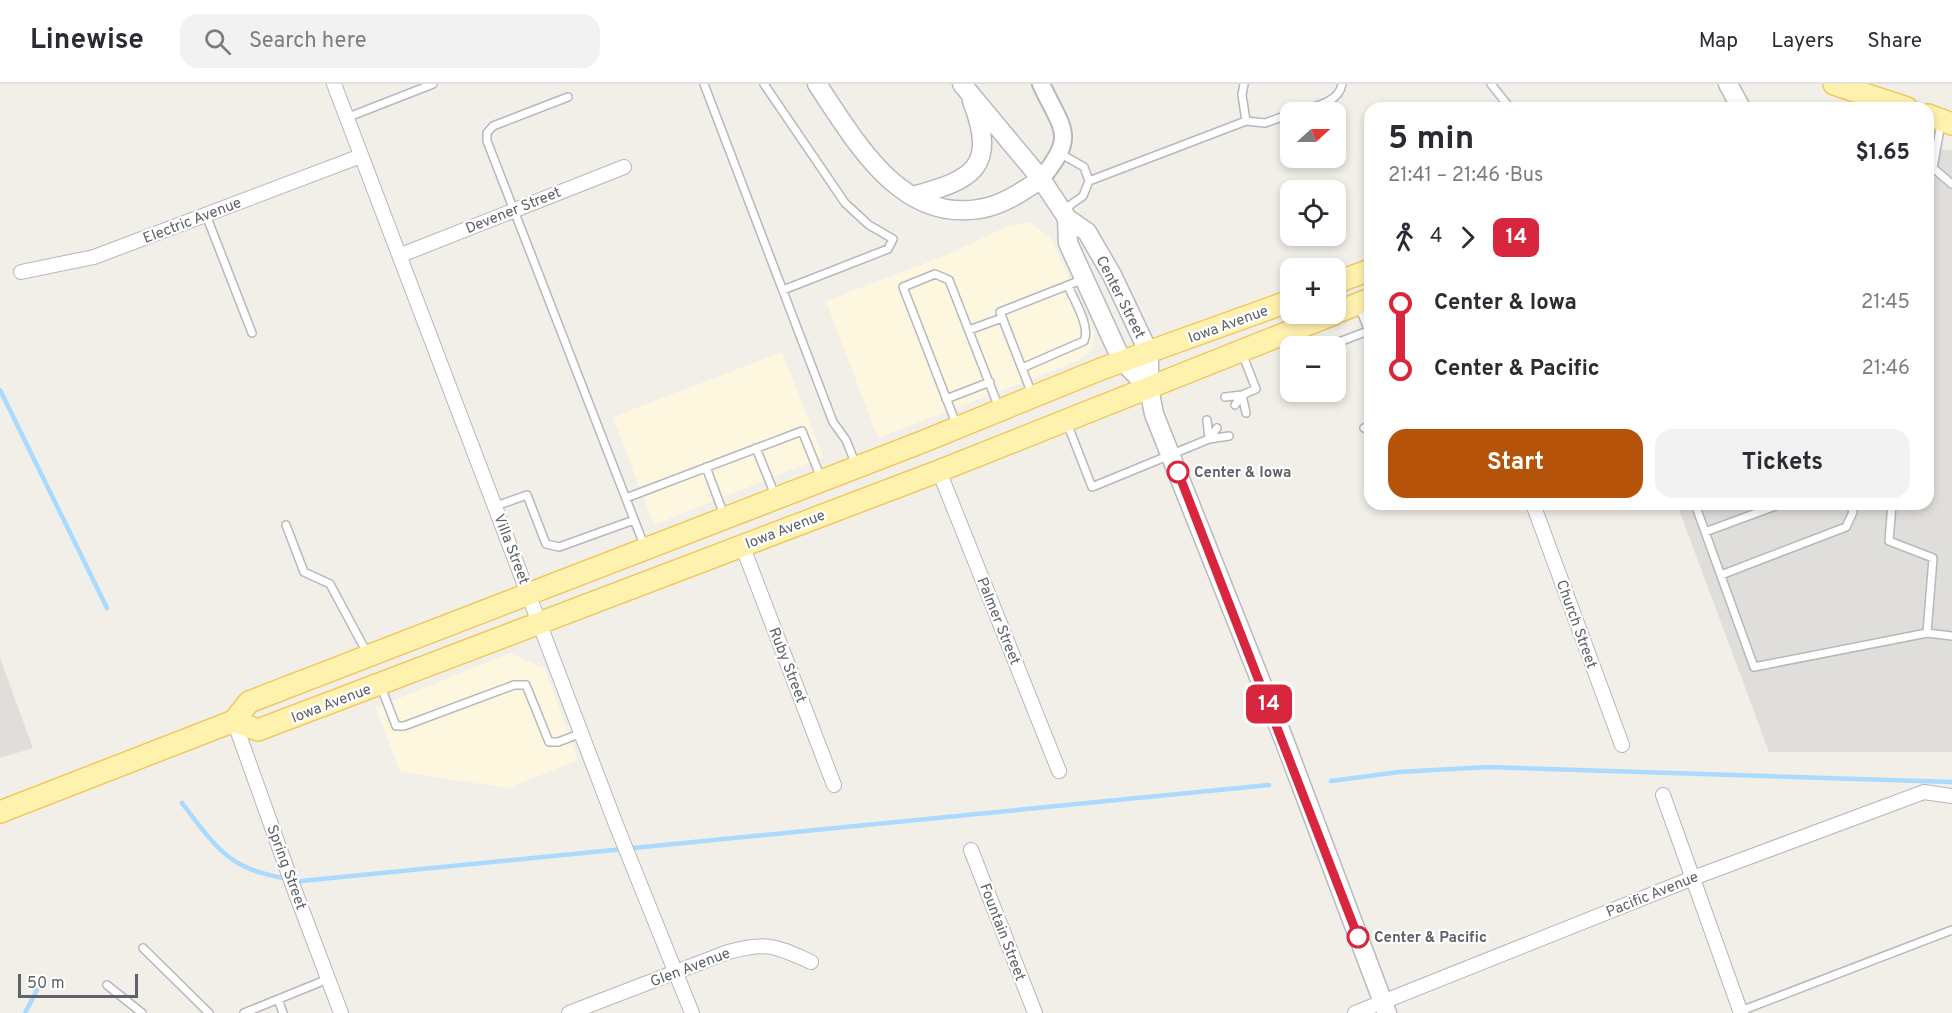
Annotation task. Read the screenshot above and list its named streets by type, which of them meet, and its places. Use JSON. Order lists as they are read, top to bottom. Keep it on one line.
{"streets":{"main road":["Center Street","Iowa Avenue"],"street":["Devener Street","Electric Avenue","Villa Street","Palmer Street","Church Street","Ruby Street","Spring Street","Pacific Avenue","Fountain Street","Glen Avenue"]},"crossings":[["Devener Street","Villa Street"],["Electric Avenue","Villa Street"],["Center Street","Iowa Avenue"],["Center Street","Pacific Avenue"],["Iowa Avenue","Villa Street"],["Iowa Avenue","Palmer Street"],["Iowa Avenue","Ruby Street"],["Iowa Avenue","Spring Street"],["Villa Street","Glen Avenue"]],"places":["Center & Iowa","Center & Pacific"],"lines":["bus line 14"],"scale_bar":"50 m","north":"right","page":{"header":"Linewise","search":"Search here","nav":["Map","Layers","Share"],"on_map":"14","map_buttons":["+","−"],"heading":["5 min","21:41 – 21:46 · Bus","$1.65"],"legs":["4","14"],"list":[{"name":"Center & Iowa","value":"21:45"},{"name":"Center & Pacific","value":"21:46"}],"buttons":["Start","Tickets"],"scale":"50 m"}}
